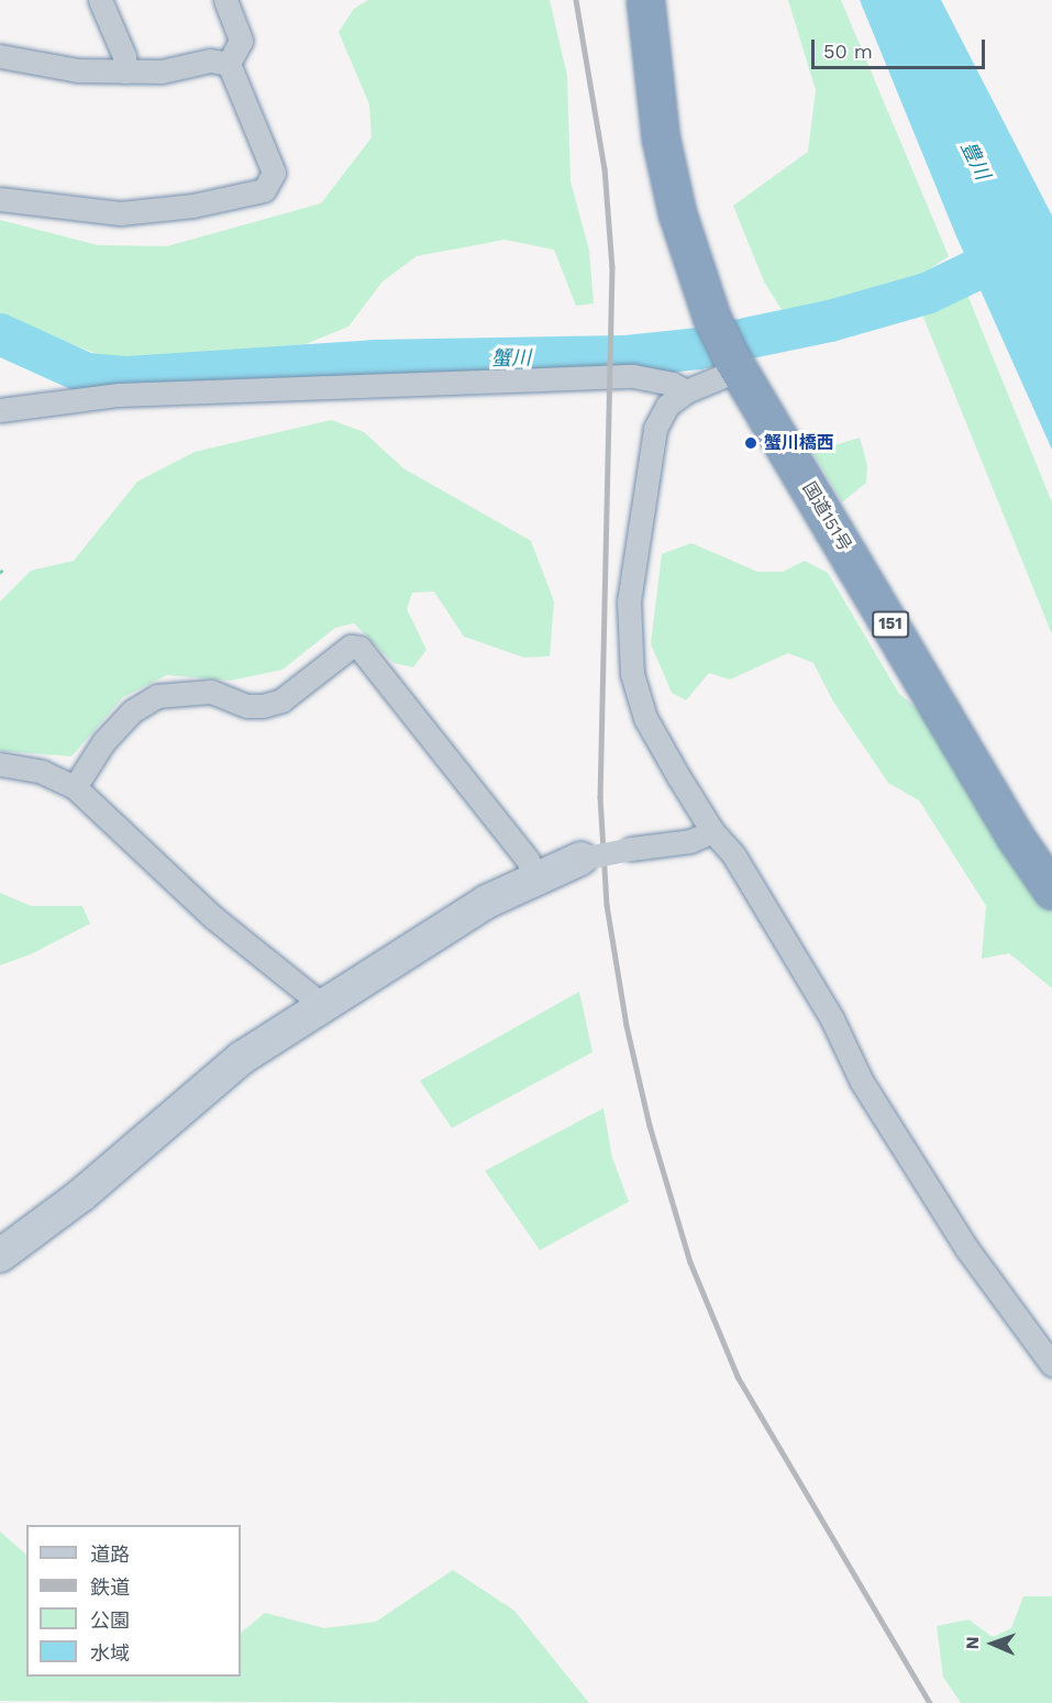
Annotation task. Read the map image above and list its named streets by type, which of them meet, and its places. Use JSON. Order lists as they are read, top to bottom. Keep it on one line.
{"streets":{"highway":["国道151号","151"]},"water":["豊川","蟹川"],"places":["蟹川橋西"],"legend":["道路","鉄道","公園","水域"],"scale_bar":"50 m","north":"left"}
